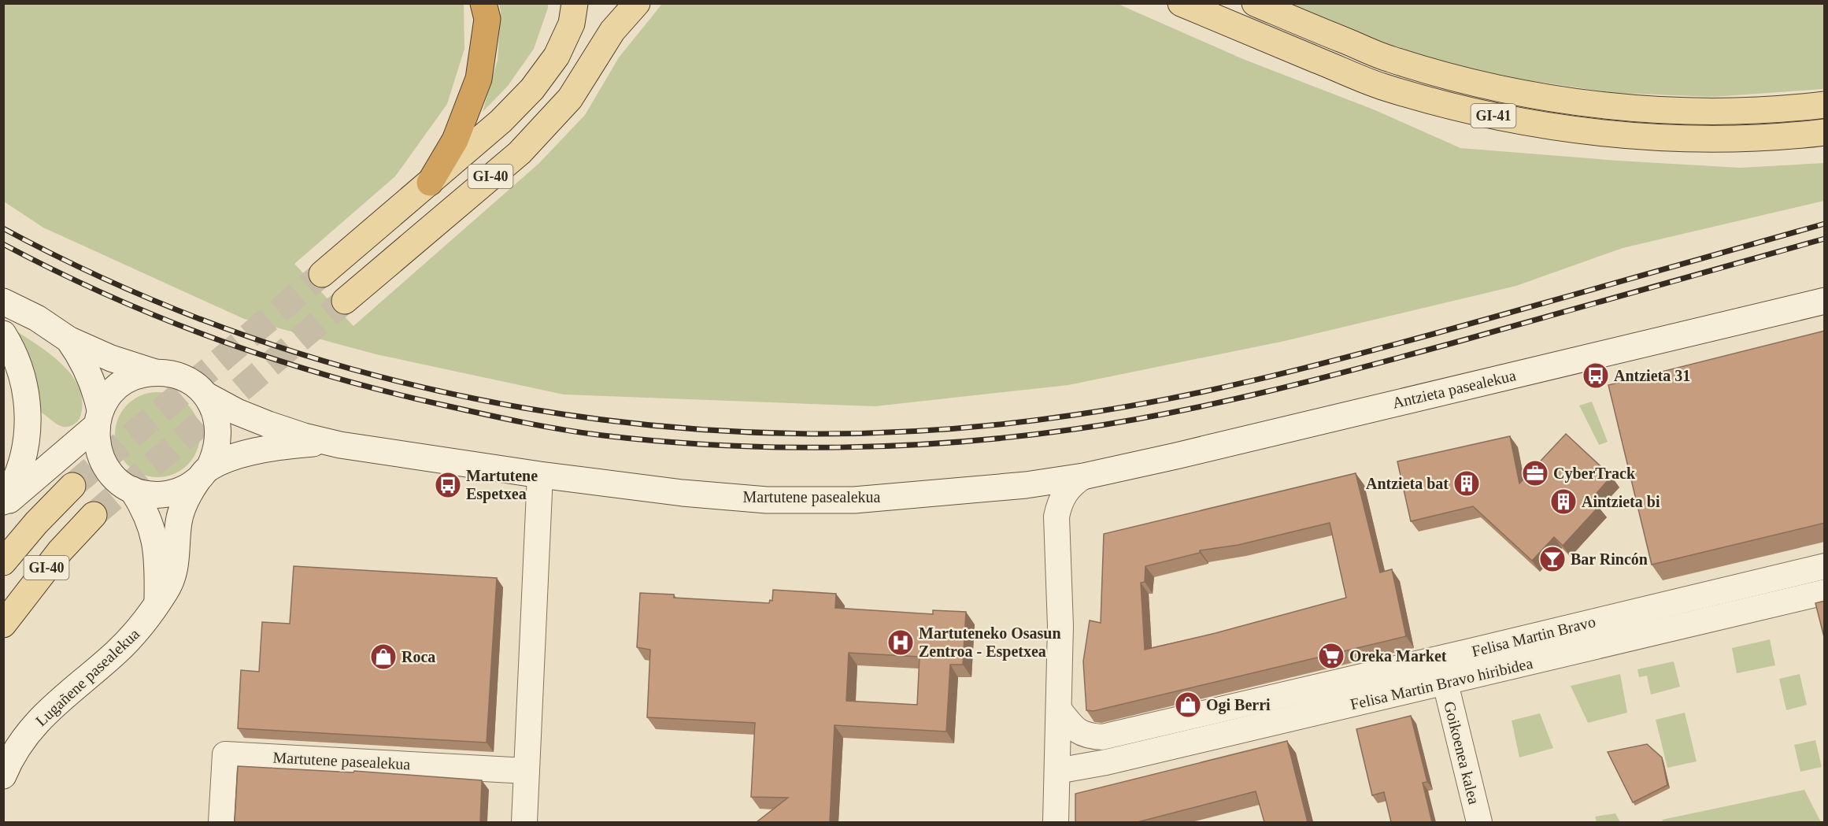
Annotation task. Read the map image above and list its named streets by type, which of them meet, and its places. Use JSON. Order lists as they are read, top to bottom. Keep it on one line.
{"streets":{"main road":["GI-41","GI-40","Antzieta pasealekua","Martutene pasealekua","Lugañene pasealekua"],"street":["Felisa Martin Bravo","Felisa Martin Bravo hiribidea","Goikoenea kalea"]},"crossings":[["Antzieta pasealekua","Martutene pasealekua"],["Martutene pasealekua","Lugañene pasealekua"],["Felisa Martin Bravo hiribidea","Goikoenea kalea"]],"places":{"bus stop":["Antzieta 31","Martutene Espetxea"],"office":["CyberTrack"],"building":["Antzieta bat","Aintzieta bi"],"bar":["Bar Rincón"],"hospital":["Martuteneko Osasun Zentroa - Espetxea"],"supermarket":["Oreka Market"],"shop":["Roca","Ogi Berri"]}}
